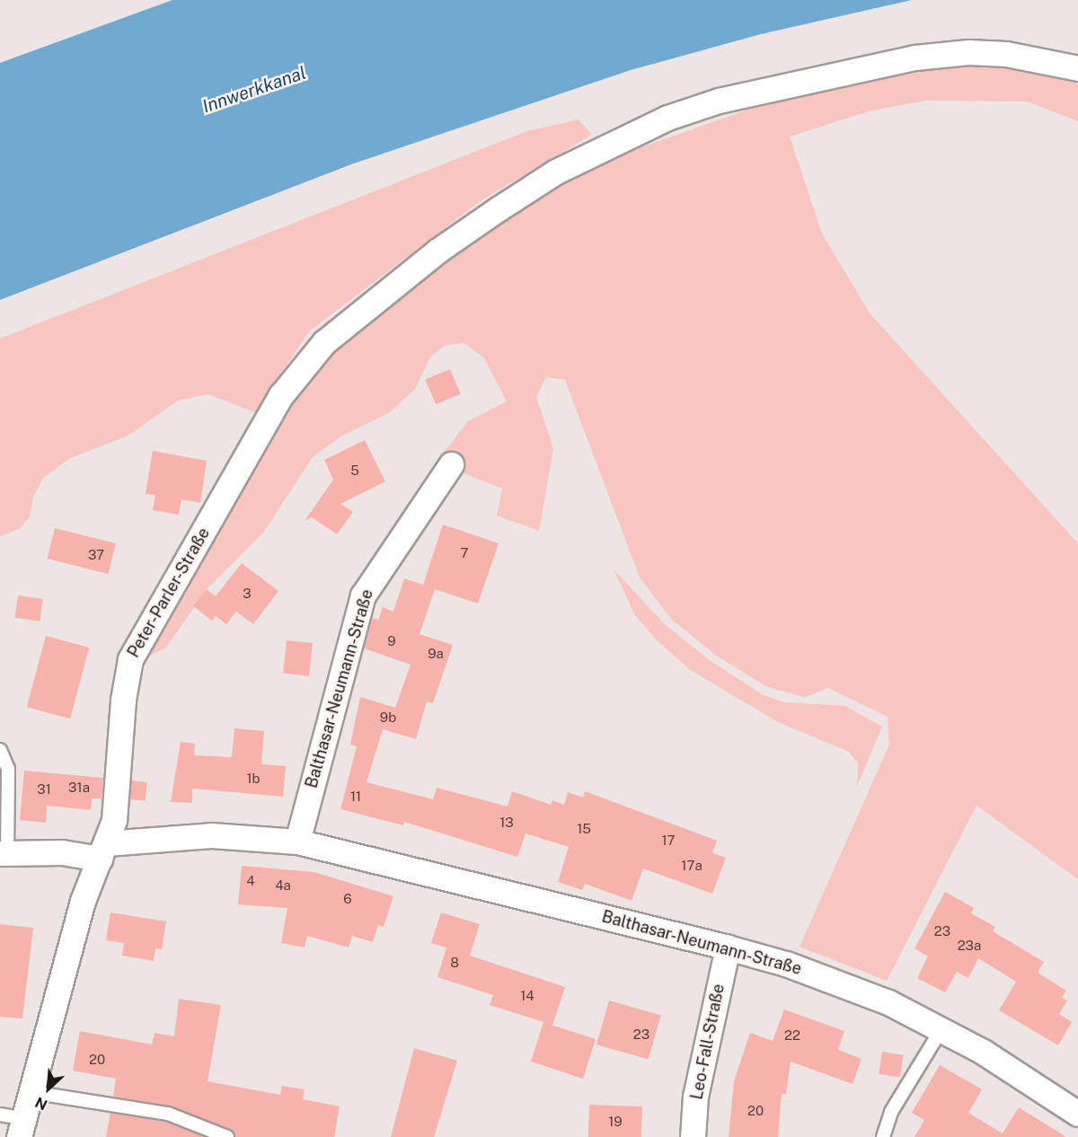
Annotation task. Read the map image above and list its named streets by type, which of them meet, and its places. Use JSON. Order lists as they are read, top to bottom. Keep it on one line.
{"streets":{"street":["Peter-Parler-Straße","Balthasar-Neumann-Straße","Leo-Fall-Straße"]},"crossings":[["Peter-Parler-Straße","Balthasar-Neumann-Straße"],["Balthasar-Neumann-Straße","Leo-Fall-Straße"]],"water":["Innwerkkanal"],"house_numbers":["5","7","37","3","9","9a","9b","1b","31a","31","11","13","15","17","17a","4","4a","6","23","23a","8","14","23","22","20","20","19"],"north":"bottom left"}
